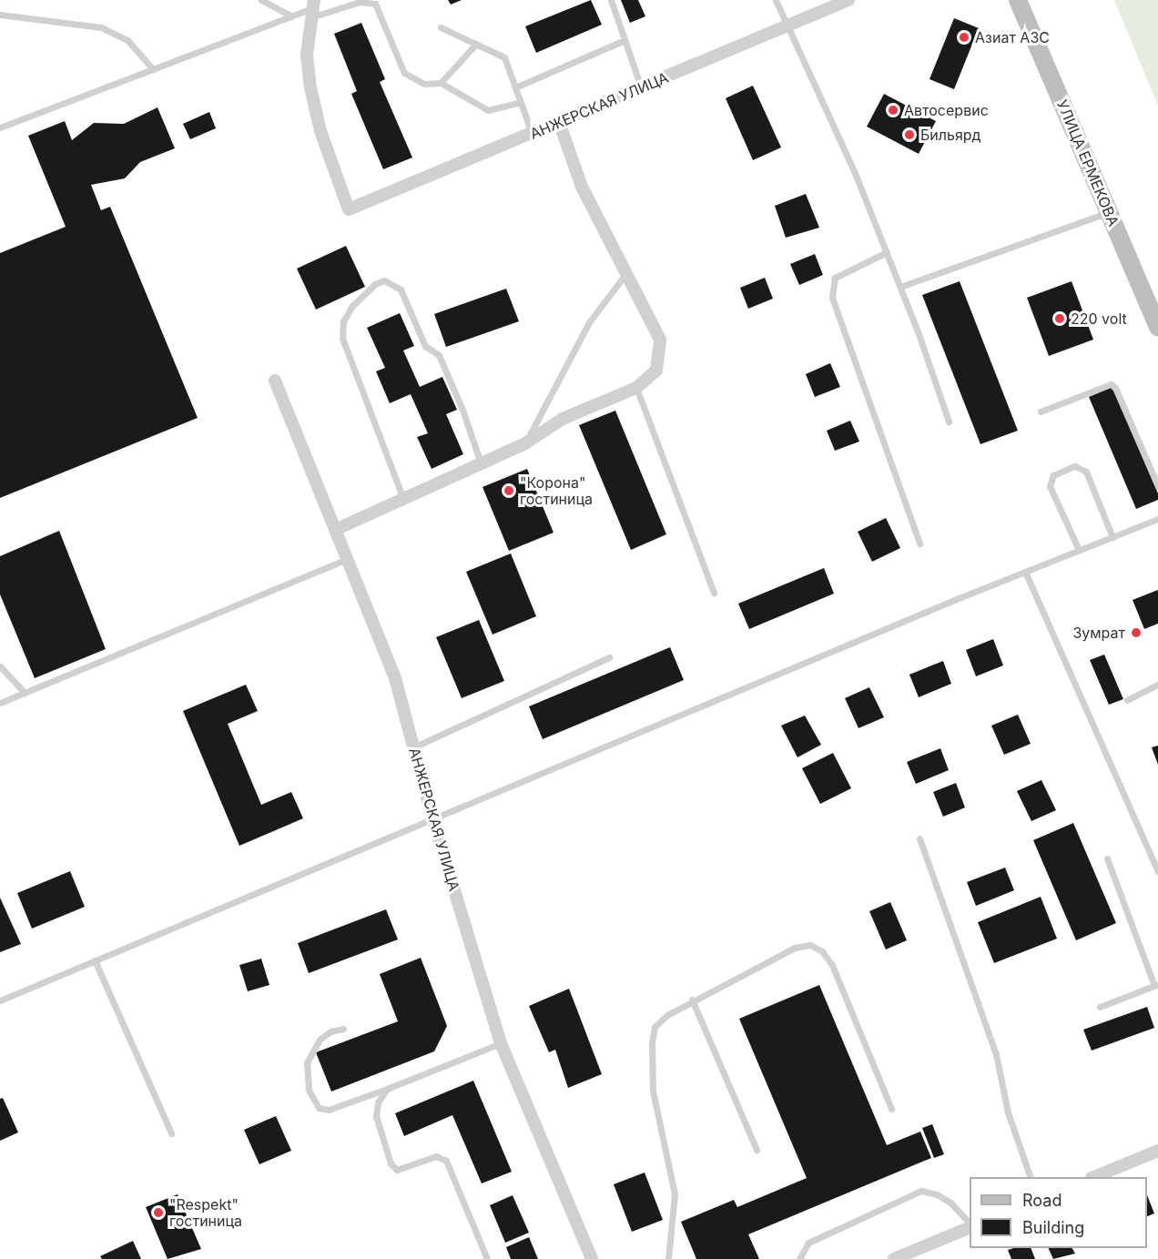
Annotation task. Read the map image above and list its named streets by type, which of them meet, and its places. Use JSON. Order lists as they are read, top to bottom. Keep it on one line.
{"streets":{"main road":["УЛИЦА ЕРМЕКОВА"],"street":["АНЖЕРСКАЯ УЛИЦА"]},"places":["Азиат АЗС","Автосервис","Бильярд","220 volt","\"Корона\" гостиница","Зумрат","\"Respekt\" гостиница"],"legend":["Road","Building"]}
